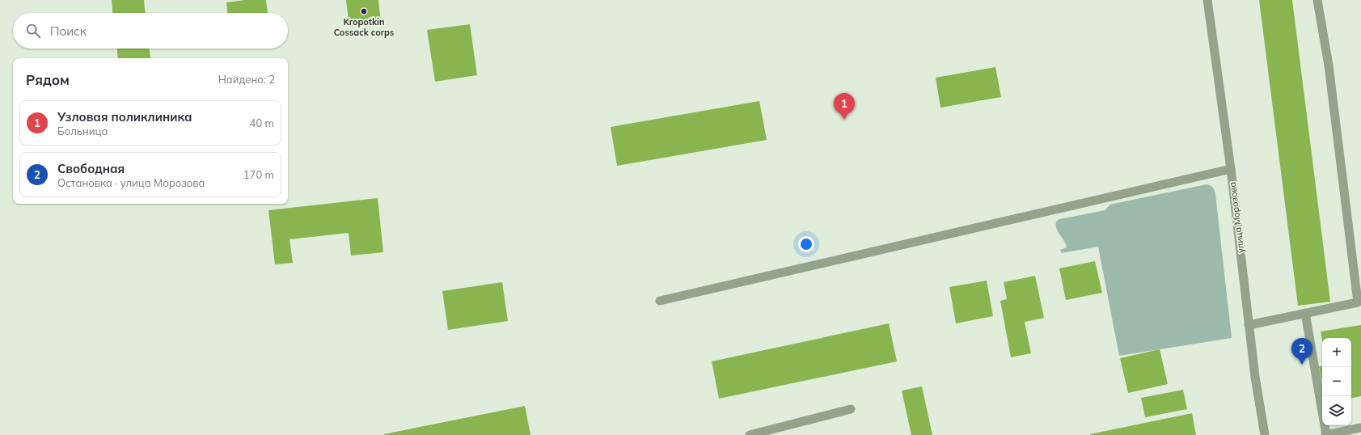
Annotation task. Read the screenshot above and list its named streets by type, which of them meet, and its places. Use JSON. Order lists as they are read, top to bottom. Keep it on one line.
{"streets":{"street":["улица Морозова"]},"places":["Kropotkin Cossack corps"],"page":{"search":"Поиск","heading":["Рядом","Найдено: 2"],"pins":["1","2"],"list":[{"mark":"1","name":"Узловая поликлиника","note":"Больница","value":"40 m"},{"mark":"2","name":"Свободная","note":"Остановка · улица Морозова","value":"170 m"}],"map_buttons":["+","−"]}}
